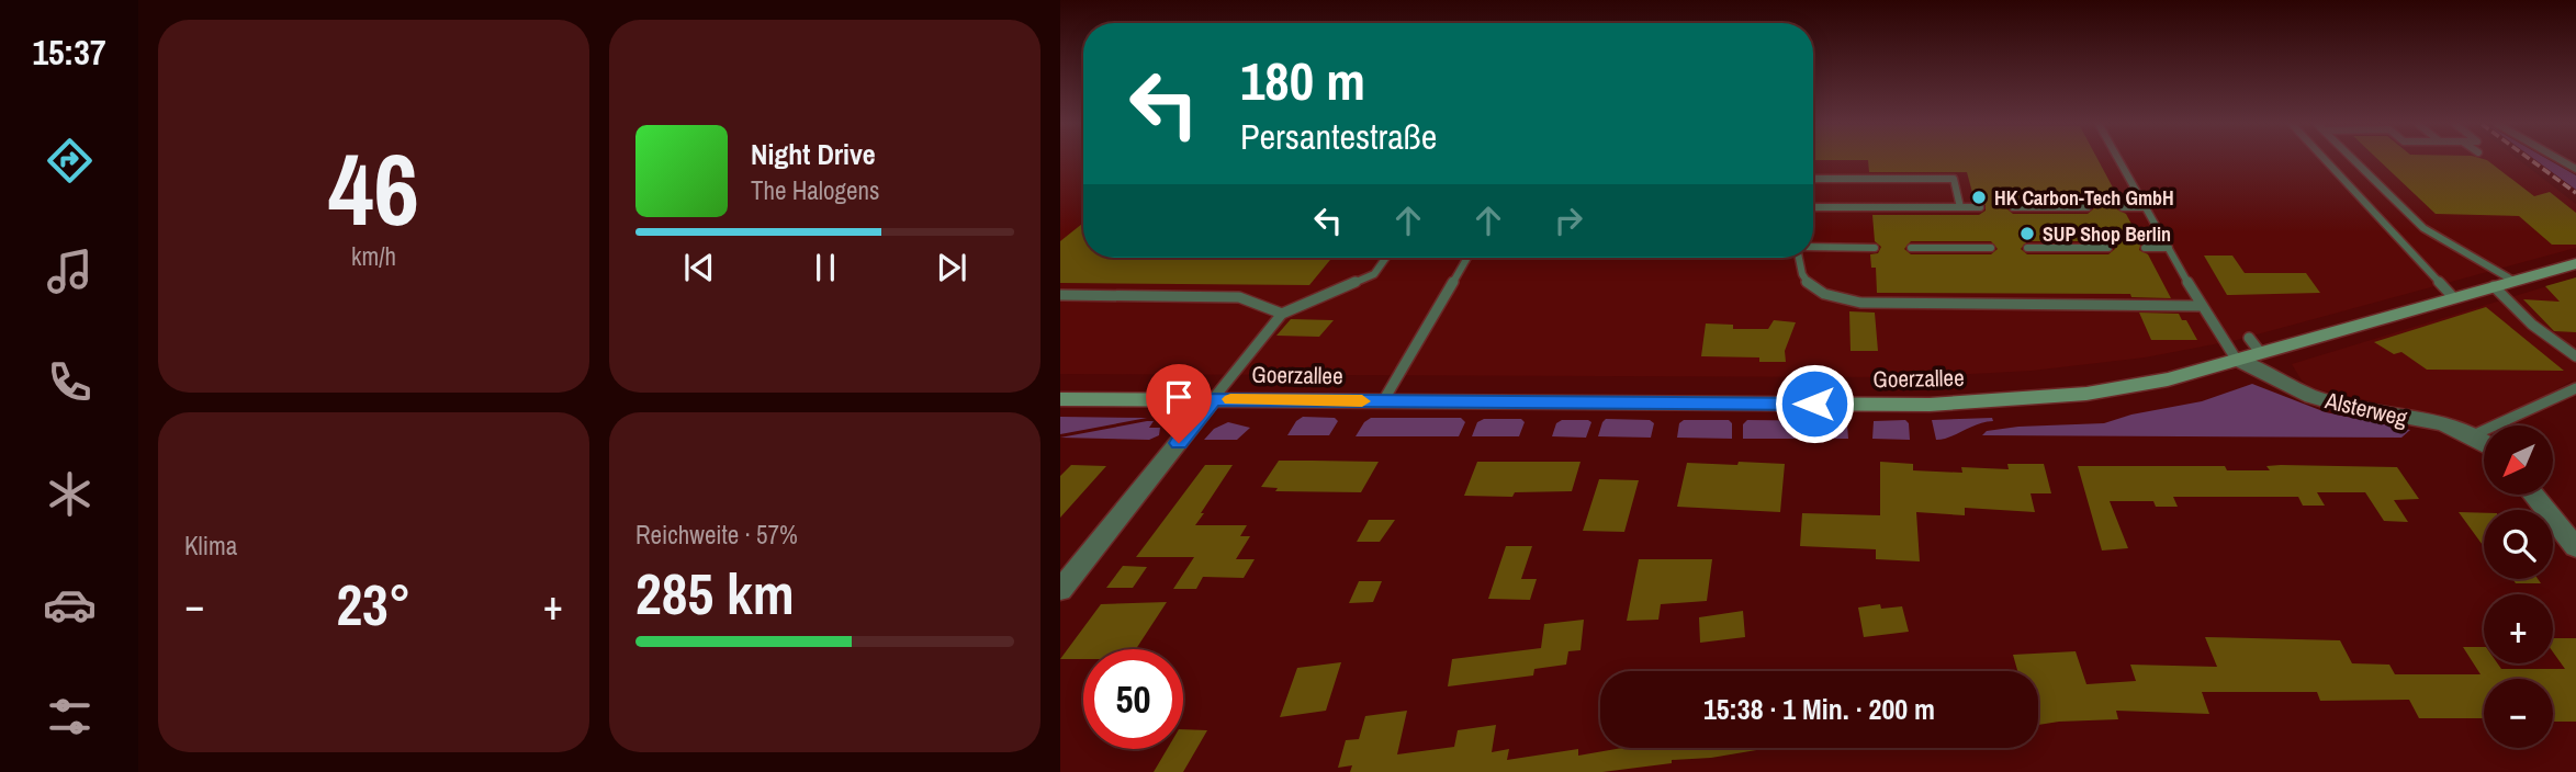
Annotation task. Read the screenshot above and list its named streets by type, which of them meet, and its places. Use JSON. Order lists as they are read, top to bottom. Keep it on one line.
{"streets":{"main road":["Goerzallee"],"street":["Alsterweg"]},"crossings":[["Goerzallee","Alsterweg"]],"places":["HK Carbon-Tech GmbH","SUP Shop Berlin"],"north":"bottom left","page":{"tabs":"15:37","tile":[["46","km/h"],"Klima",["Reichweite · 57%","285 km"]],"turn":["180 m","Persantestraße"],"song":["Night Drive","The Halogens"],"map_buttons":["+","−"],"heat":["−","23°","+"],"limit":"50","trip":"15:38 · 1 Min. · 200 m"}}
